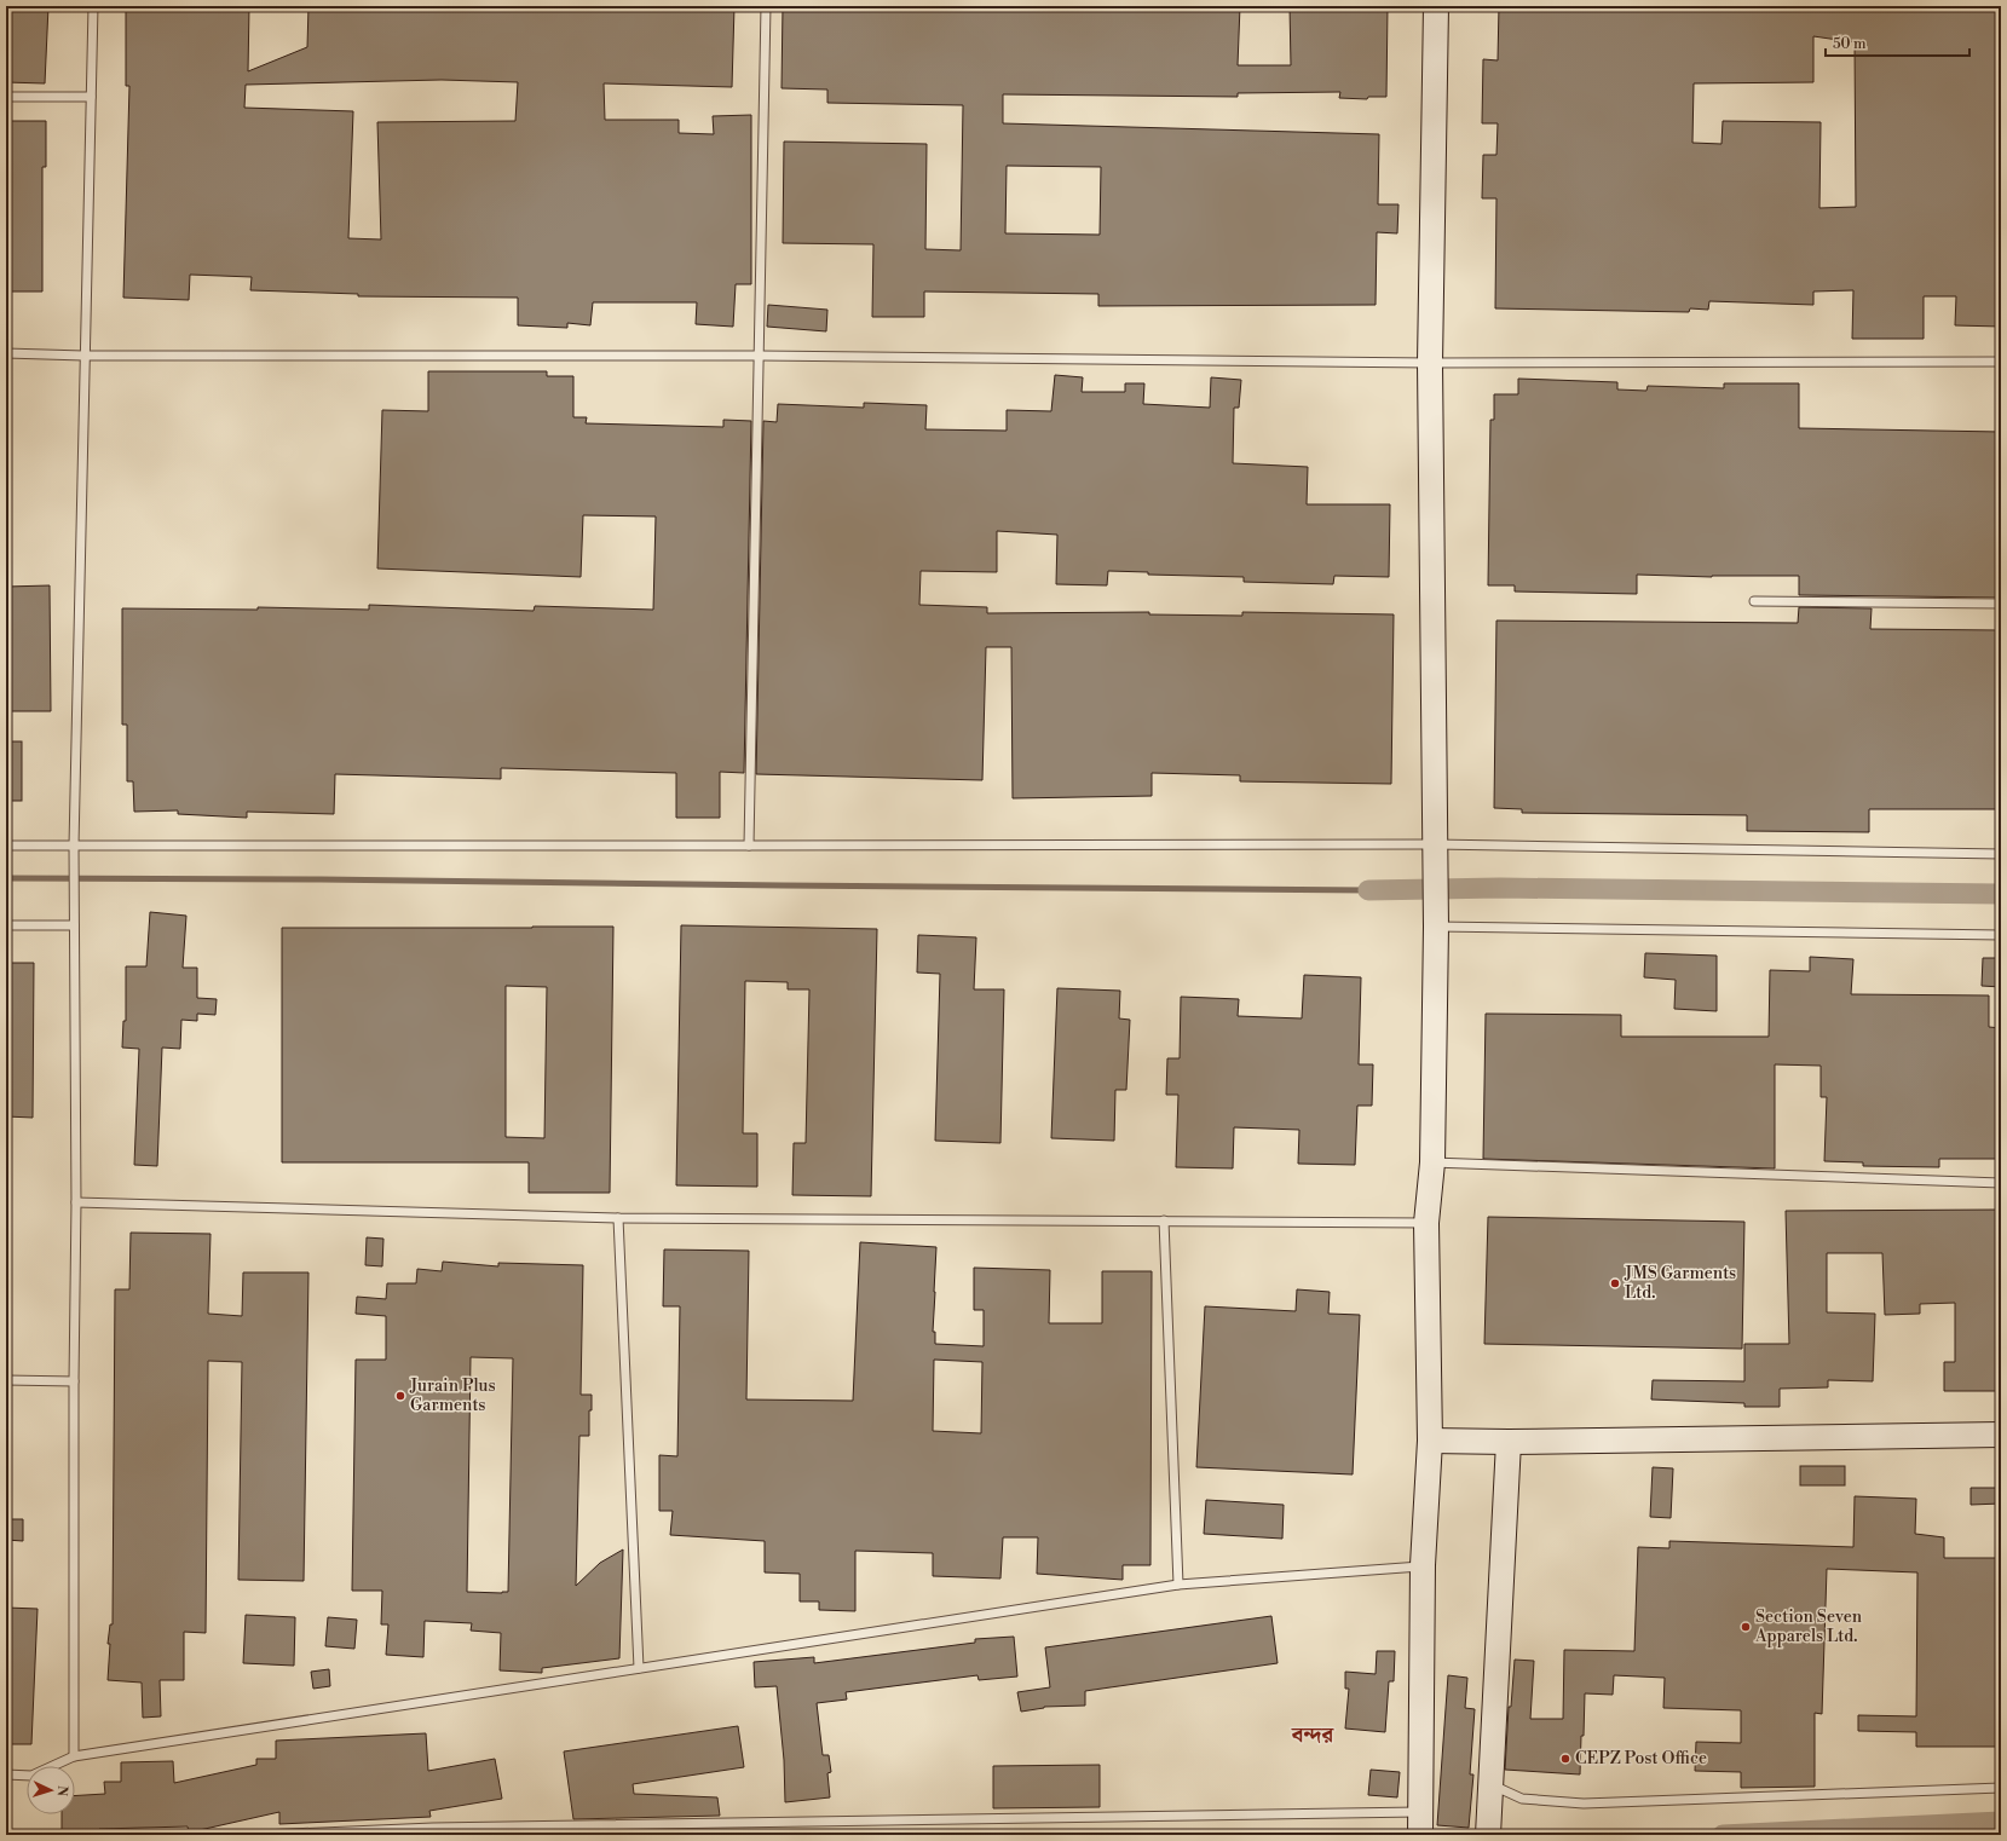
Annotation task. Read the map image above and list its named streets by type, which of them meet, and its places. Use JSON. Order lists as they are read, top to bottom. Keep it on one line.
{"districts":["বন্দর"],"places":["JMS Garments Ltd.","Jurain Plus Garments","Section Seven Apparels Ltd.","CEPZ Post Office"],"scale_bar":"50 m","north":"right"}
